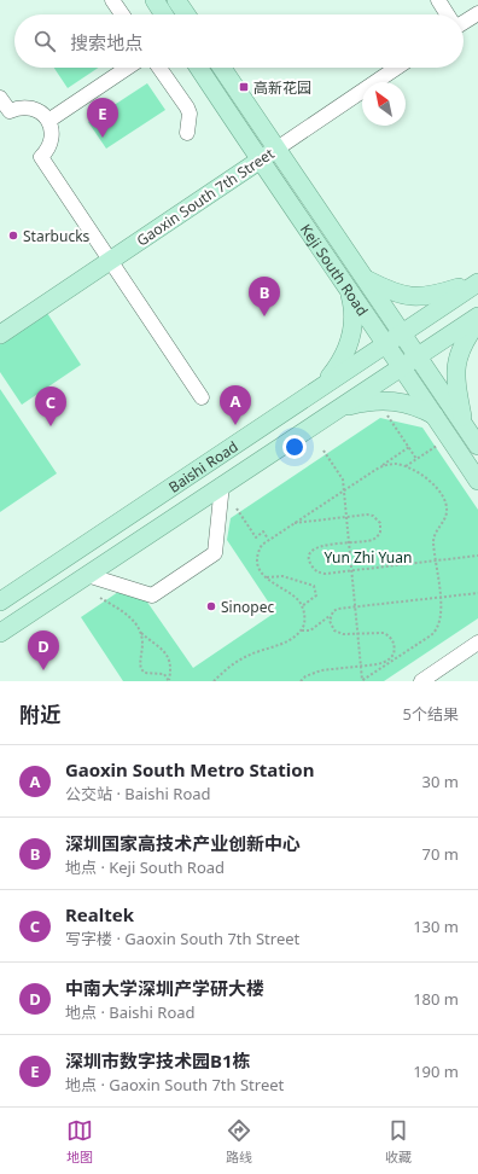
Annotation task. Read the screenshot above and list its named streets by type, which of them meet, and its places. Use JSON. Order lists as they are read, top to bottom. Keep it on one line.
{"streets":{"main road":["Gaoxin South 7th Street","Keji South Road","Baishi Road"]},"crossings":[["Gaoxin South 7th Street","Keji South Road"],["Keji South Road","Baishi Road"]],"parks":["Yun Zhi Yuan"],"places":{"transit":["高新花园"],"other":["Starbucks","Sinopec"]},"north":"top left","page":{"search":"搜索地点","pins":["E","B","A","C","D"],"heading":["附近","5个结果"],"list":[{"mark":"A","name":"Gaoxin South Metro Station","note":"公交站 · Baishi Road","value":"30 m"},{"mark":"B","name":"深圳国家高技术产业创新中心","note":"地点 · Keji South Road","value":"70 m"},{"mark":"C","name":"Realtek","note":"写字楼 · Gaoxin South 7th Street","value":"130 m"},{"mark":"D","name":"中南大学深圳产学研大楼","note":"地点 · Baishi Road","value":"180 m"},{"mark":"E","name":"深圳市数字技术园B1栋","note":"地点 · Gaoxin South 7th Street","value":"190 m"}],"nav":["地图","路线","收藏"]}}
